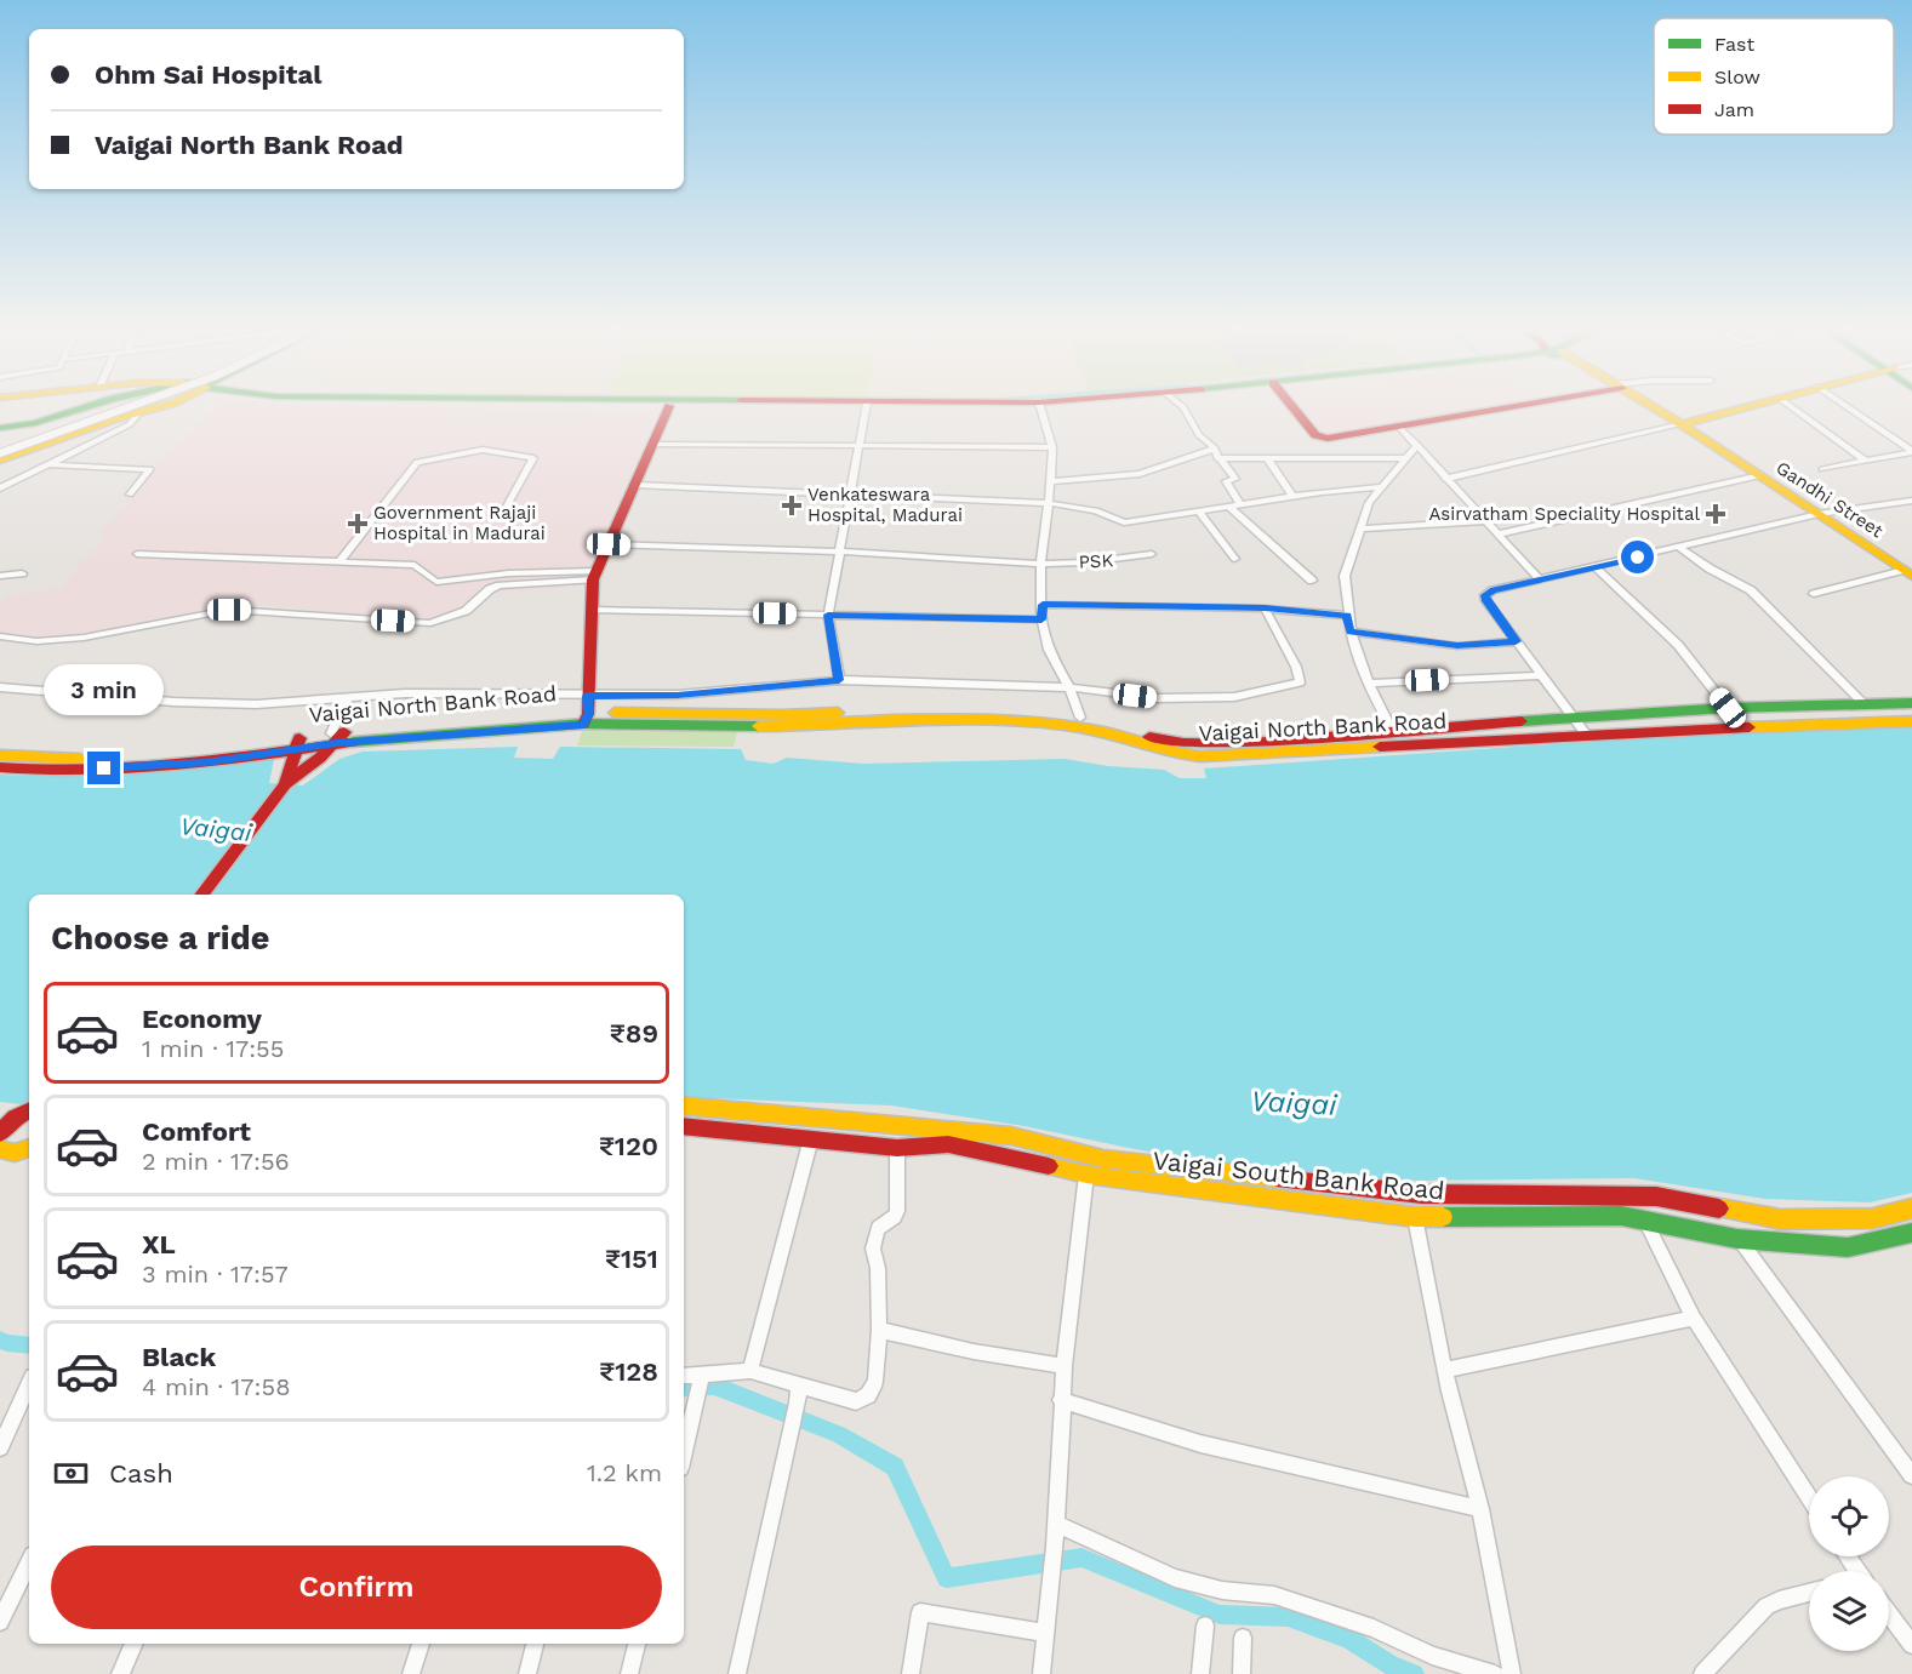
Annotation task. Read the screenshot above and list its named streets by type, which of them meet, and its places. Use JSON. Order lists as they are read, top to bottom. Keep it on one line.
{"streets":{"main road":["Gandhi Street","Vaigai North Bank Road","Vaigai South Bank Road"],"street":["PSK"]},"water":["Vaigai"],"places":{"health":["Venkateswara Hospital, Madurai","Asirvatham Speciality Hospital","Government Rajaji Hospital in Madurai"]},"legend":["Fast","Slow","Jam"],"page":{"banner":["Ohm Sai Hospital","Vaigai North Bank Road"],"bubble":"3 min","heading":"Choose a ride","list":[{"name":"Economy","note":"1 min · 17:55","value":"₹89"},{"name":"Comfort","note":"2 min · 17:56","value":"₹120"},{"name":"XL","note":"3 min · 17:57","value":"₹151"},{"name":"Black","note":"4 min · 17:58","value":"₹128"}],"pay":["Cash","1.2 km"],"buttons":"Confirm"}}
